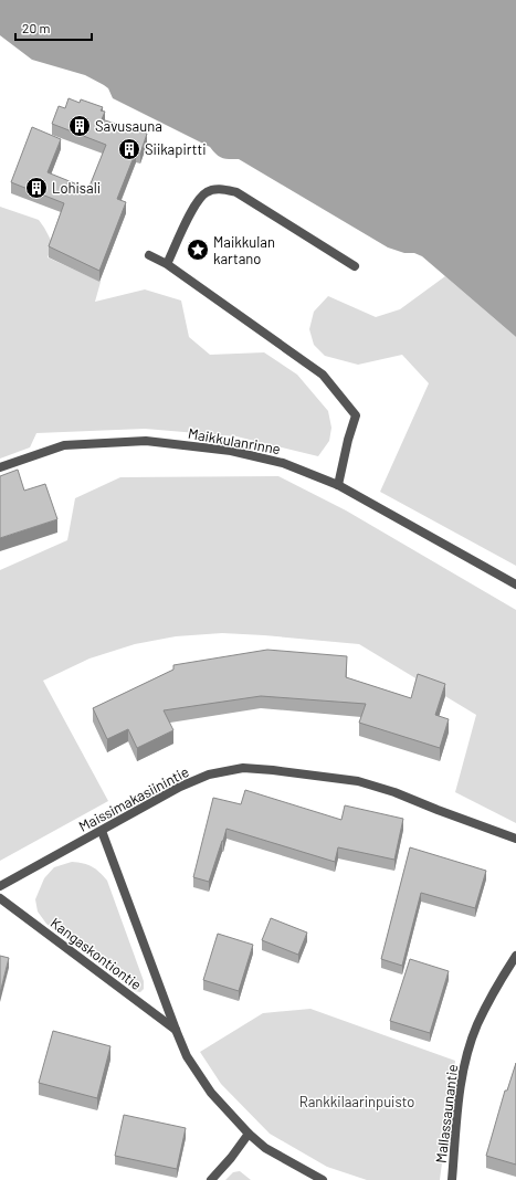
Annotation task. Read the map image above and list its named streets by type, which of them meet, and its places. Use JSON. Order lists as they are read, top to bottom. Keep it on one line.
{"streets":{"street":["Maikkulanrinne","Maissimakasiinintie","Kangaskontiontie","Mallassaunantie"]},"crossings":[["Maissimakasiinintie","Kangaskontiontie"]],"parks":["Rankkilaarinpuisto"],"places":{"building":["Savusauna","Siikapirtti","Lohisali"],"place":["Maikkulan kartano"]},"scale_bar":"20 m"}
